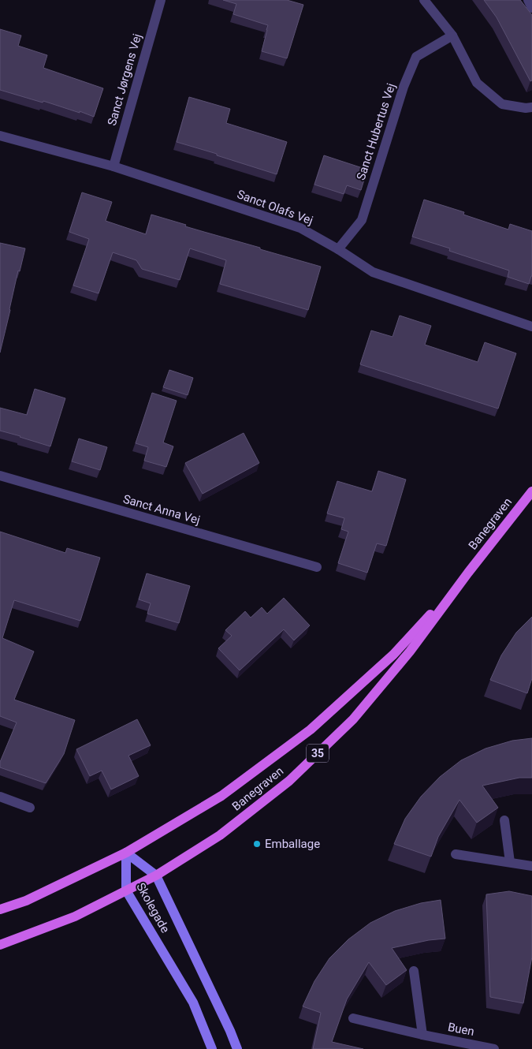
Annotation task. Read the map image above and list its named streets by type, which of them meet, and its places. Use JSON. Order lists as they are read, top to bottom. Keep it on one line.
{"streets":{"main road":["Banegraven","35"],"street":["Sanct Jørgens Vej","Sanct Hubertus Vej","Sanct Olafs Vej","Sanct Anna Vej","Skolegade","Buen"]},"crossings":[["Sanct Jørgens Vej","Sanct Olafs Vej"],["Sanct Hubertus Vej","Sanct Olafs Vej"],["Banegraven","Skolegade"]],"places":["Emballage"]}
